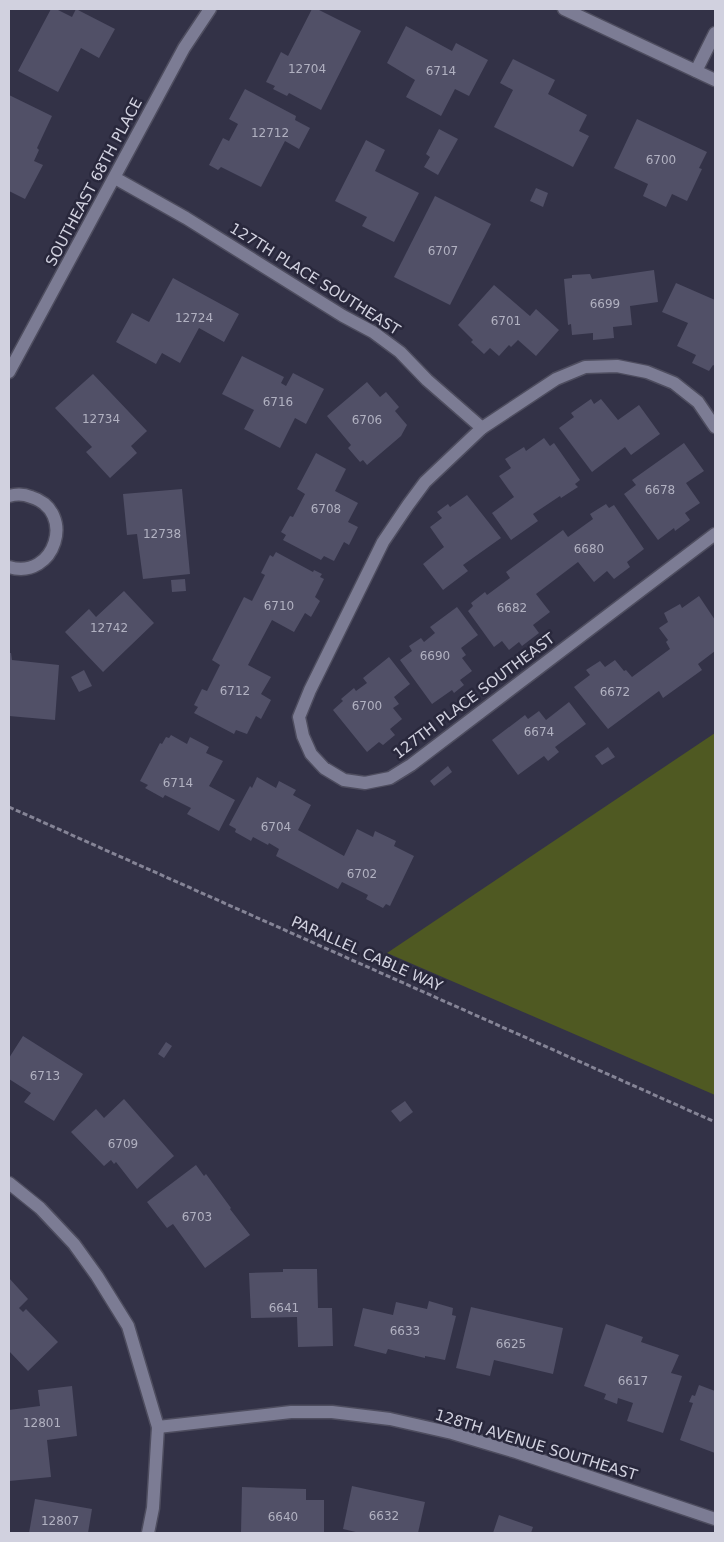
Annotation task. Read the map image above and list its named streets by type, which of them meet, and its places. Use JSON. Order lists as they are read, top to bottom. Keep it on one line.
{"streets":{"street":["SOUTHEAST 68TH PLACE","127TH PLACE SOUTHEAST","128TH AVENUE SOUTHEAST"],"path":["PARALLEL CABLE WAY"]},"crossings":[["SOUTHEAST 68TH PLACE","127TH PLACE SOUTHEAST"]],"house_numbers":["12704","6714","12712","6700","6707","6699","12724","6701","6716","12734","6706","6678","6708","12738","6680","6710","6682","12742","6690","6712","6672","6700","6674","6714","6704","6702","6713","6709","6703","6641","6633","6625","6617","12801","6632","6640","12807"]}
